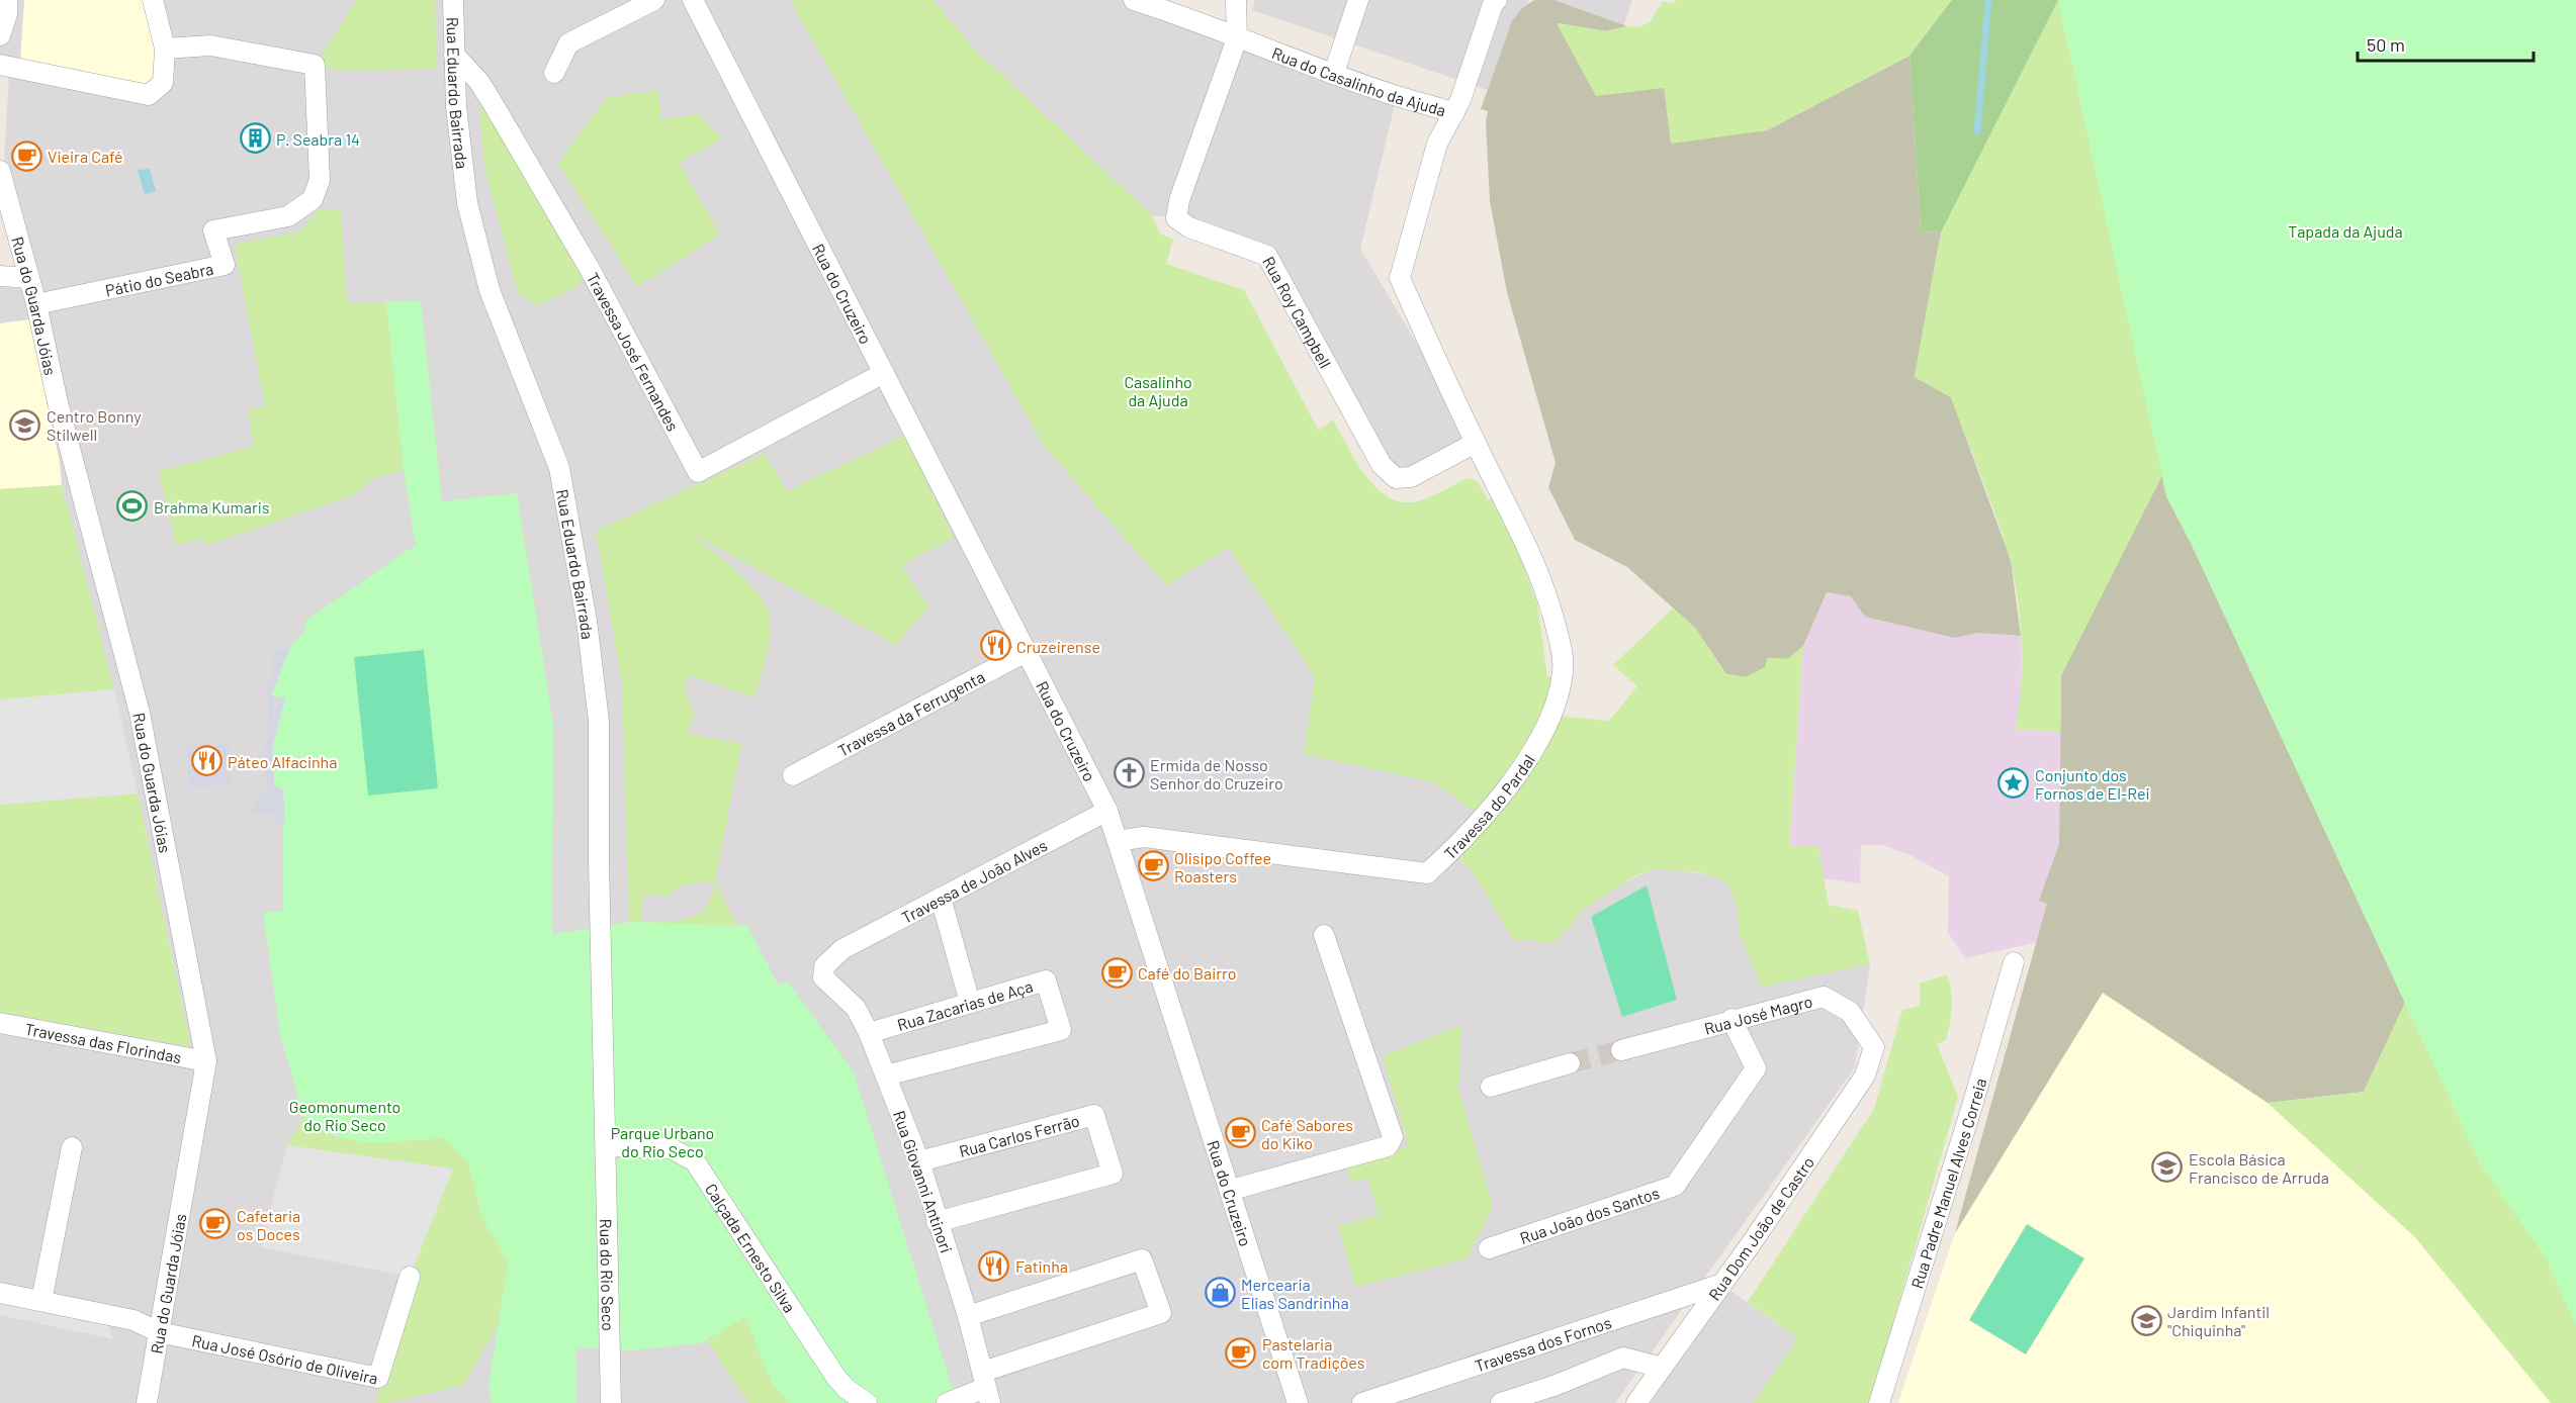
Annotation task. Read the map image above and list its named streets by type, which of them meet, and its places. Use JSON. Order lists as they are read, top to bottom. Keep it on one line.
{"streets":{"street":["Rua do Casalinho da Ajuda","Rua Eduardo Bairrada","Pátio do Seabra","Rua do Cruzeiro","Rua do Guarda Jóias","Rua Roy Campbell","Travessa José Fernandes","Travessa da Ferrugenta","Travessa do Pardal","Travessa de João Alves","Rua Zacarias de Aça","Rua José Magro","Travessa das Florindas","Rua Carlos Ferrão","Rua Giovanni Antinori","Rua Padre Manuel Alves Correia","Rua João dos Santos","Rua Dom João de Castro","Calçada Ernesto Silva","Rua do Rio Seco","Travessa dos Fornos","Rua José Osório de Oliveira"]},"crossings":[["Rua do Casalinho da Ajuda","Rua Roy Campbell"],["Rua do Casalinho da Ajuda","Travessa do Pardal"],["Rua Eduardo Bairrada","Travessa José Fernandes"],["Rua Eduardo Bairrada","Calçada Ernesto Silva"],["Rua Eduardo Bairrada","Rua do Rio Seco"],["Pátio do Seabra","Rua do Guarda Jóias"],["Rua do Cruzeiro","Travessa José Fernandes"],["Rua do Cruzeiro","Travessa da Ferrugenta"],["Rua do Cruzeiro","Travessa do Pardal"],["Rua do Cruzeiro","Travessa de João Alves"],["Rua do Guarda Jóias","Travessa das Florindas"],["Rua do Guarda Jóias","Rua José Osório de Oliveira"],["Rua Roy Campbell","Travessa do Pardal"],["Travessa de João Alves","Rua Giovanni Antinori"],["Rua Zacarias de Aça","Rua Giovanni Antinori"],["Rua José Magro","Rua João dos Santos"],["Rua José Magro","Rua Dom João de Castro"],["Rua Carlos Ferrão","Rua Giovanni Antinori"],["Rua Dom João de Castro","Travessa dos Fornos"],["Calçada Ernesto Silva","Rua do Rio Seco"]],"parks":["Tapada da Ajuda","Casalinho da Ajuda","Geomonumento do Rio Seco","Parque Urbano do Rio Seco"],"places":{"building":["P. Seabra 14"],"cafe":["Vieira Café","Olisipo Coffee Roasters","Café do Bairro","Café Sabores do Kiko","Cafetaria os Doces","Pastelaria com Tradições"],"school or university":["Centro Bonny Stilwell","Escola Básica Francisco de Arruda","Jardim Infantil \"Chiquinha\""],"sports":["Brahma Kumaris"],"restaurant":["Cruzeirense","Páteo Alfacinha","Fatinha"],"church":["Ermida de Nosso Senhor do Cruzeiro"],"place":["Conjunto dos Fornos de El-Rei"],"shop":["Mercearia Elias Sandrinha"]},"scale_bar":"50 m"}
